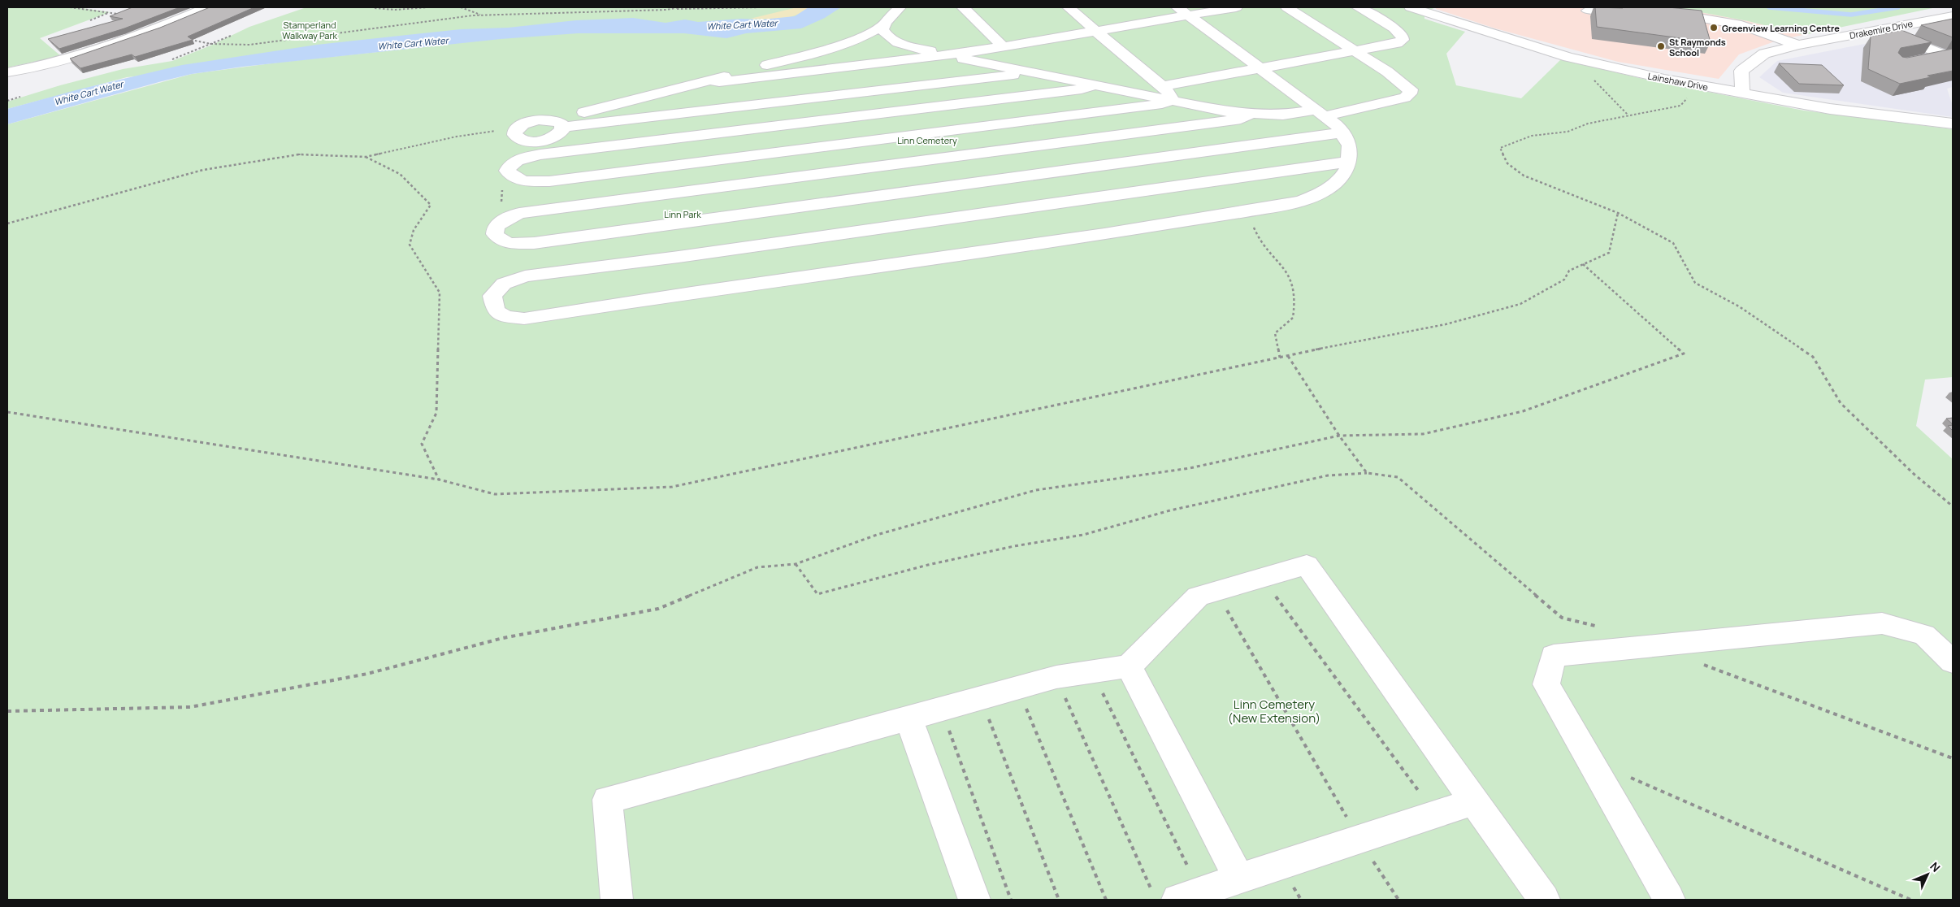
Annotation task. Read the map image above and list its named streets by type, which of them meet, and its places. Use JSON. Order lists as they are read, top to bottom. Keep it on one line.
{"streets":{"street":["Drakemire Drive","Lainshaw Drive"]},"crossings":[["Drakemire Drive","Lainshaw Drive"]],"water":["White Cart Water"],"parks":["Stamperland Walkway Park","Linn Cemetery","Linn Park","Linn Cemetery (New Extension)"],"places":["Greenview Learning Centre","St Raymonds School"],"north":"top right"}
